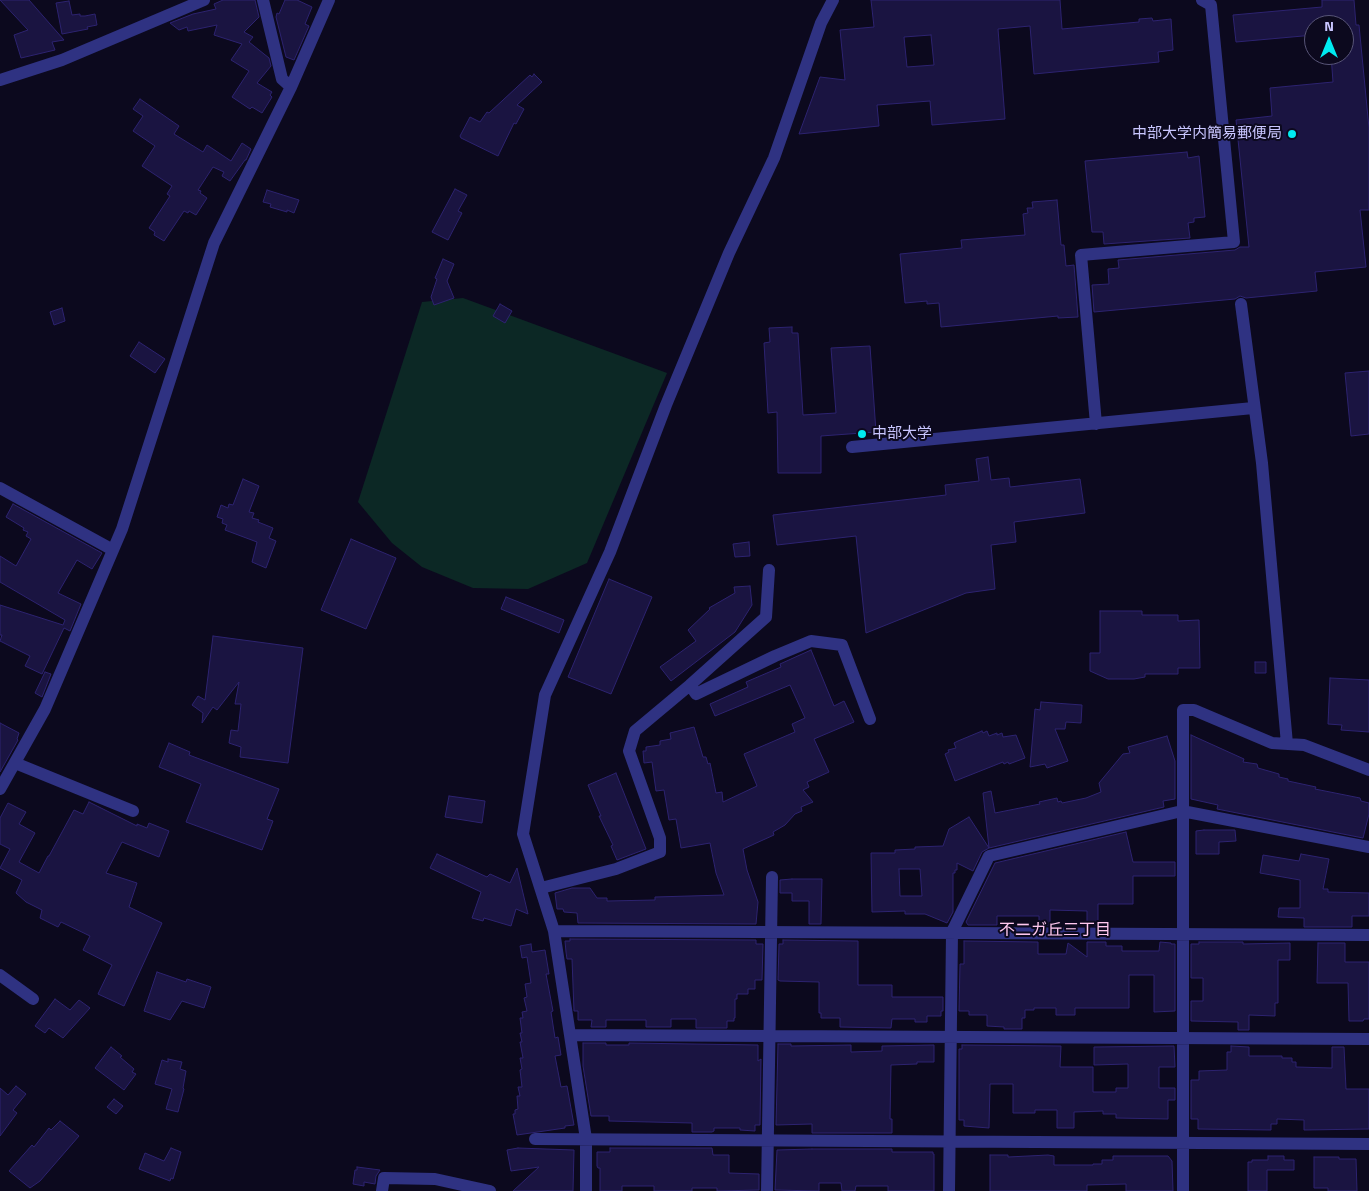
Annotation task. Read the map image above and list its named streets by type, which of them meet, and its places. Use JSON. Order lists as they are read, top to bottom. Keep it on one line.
{"districts":["不二ガ丘三丁目"],"places":["中部大学内簡易郵便局","中部大学"],"north":"top"}
